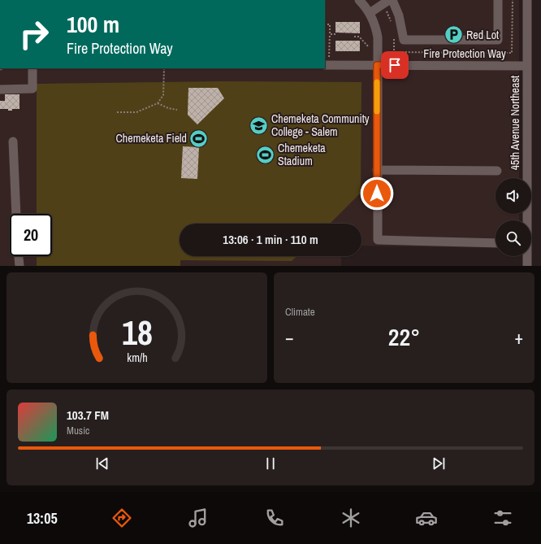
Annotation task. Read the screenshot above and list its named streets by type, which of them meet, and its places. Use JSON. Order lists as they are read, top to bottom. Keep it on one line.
{"streets":{"street":["Fire Protection Way","45th Avenue Northeast"]},"crossings":[["Fire Protection Way","45th Avenue Northeast"]],"places":{"parking":["Red Lot"],"school or university":["Chemeketa Community College - Salem"],"sports":["Chemeketa Field","Chemeketa Stadium"]},"page":{"turn":["100 m","Fire Protection Way"],"limit":"20","trip":"13:06 · 1 min · 110 m","tile":"Climate","heat":["−","22°","+"],"song":["103.7 FM","Music"],"tabs":"13:05","gauge":["18","km/h"]}}
